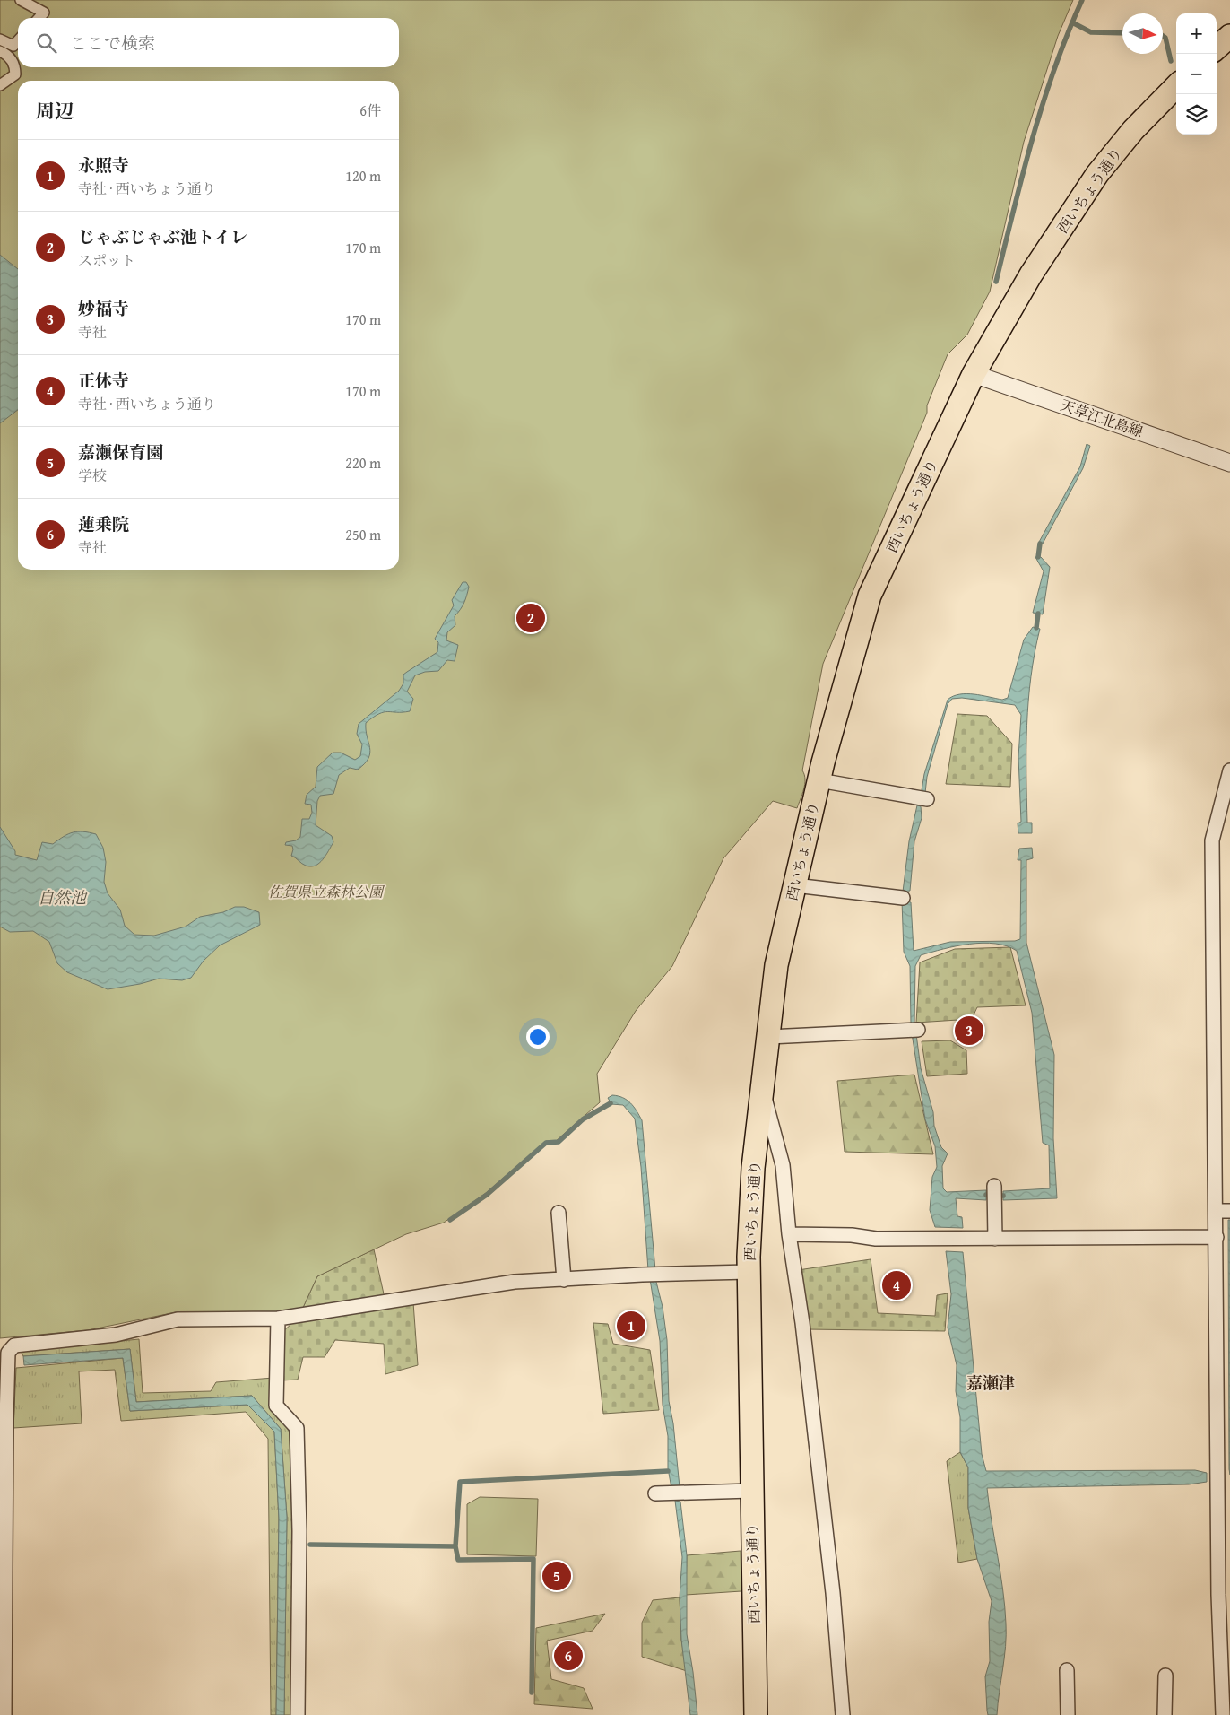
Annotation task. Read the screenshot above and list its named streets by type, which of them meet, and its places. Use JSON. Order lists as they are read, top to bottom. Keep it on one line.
{"streets":{"highway":["西いちょう通り"],"street":["天草江北島線"]},"crossings":[["西いちょう通り","天草江北島線"]],"districts":["嘉瀬津"],"water":["自然池"],"parks":["佐賀県立森林公園"],"north":"right","page":{"map_buttons":["+","−"],"search":"ここで検索","heading":["周辺","6件"],"list":[{"mark":"1","name":"永照寺","note":"寺社 · 西いちょう通り","value":"120 m"},{"mark":"2","name":"じゃぶじゃぶ池トイレ","note":"スポット","value":"170 m"},{"mark":"3","name":"妙福寺","note":"寺社","value":"170 m"},{"mark":"4","name":"正休寺","note":"寺社 · 西いちょう通り","value":"170 m"},{"mark":"5","name":"嘉瀬保育園","note":"学校","value":"220 m"},{"mark":"6","name":"蓮乗院","note":"寺社","value":"250 m"}],"pins":["2","3","4","1","5","6"]}}
